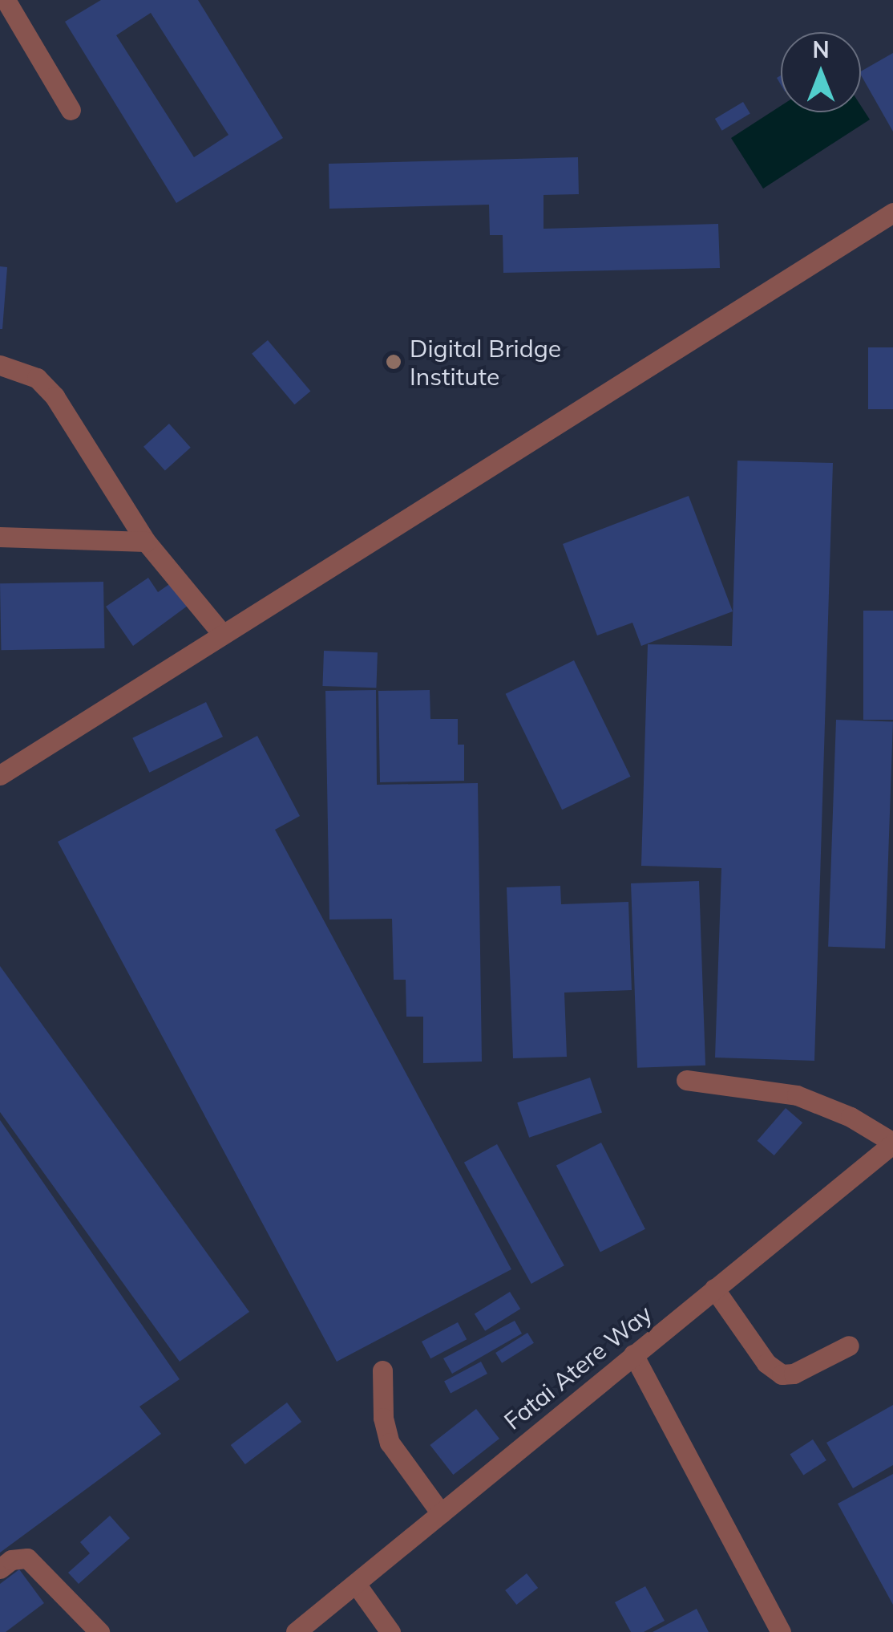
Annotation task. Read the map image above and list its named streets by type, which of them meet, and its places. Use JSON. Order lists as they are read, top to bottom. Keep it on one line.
{"streets":{"street":["Fatai Atere Way"]},"places":["Digital Bridge Institute"],"north":"top"}
